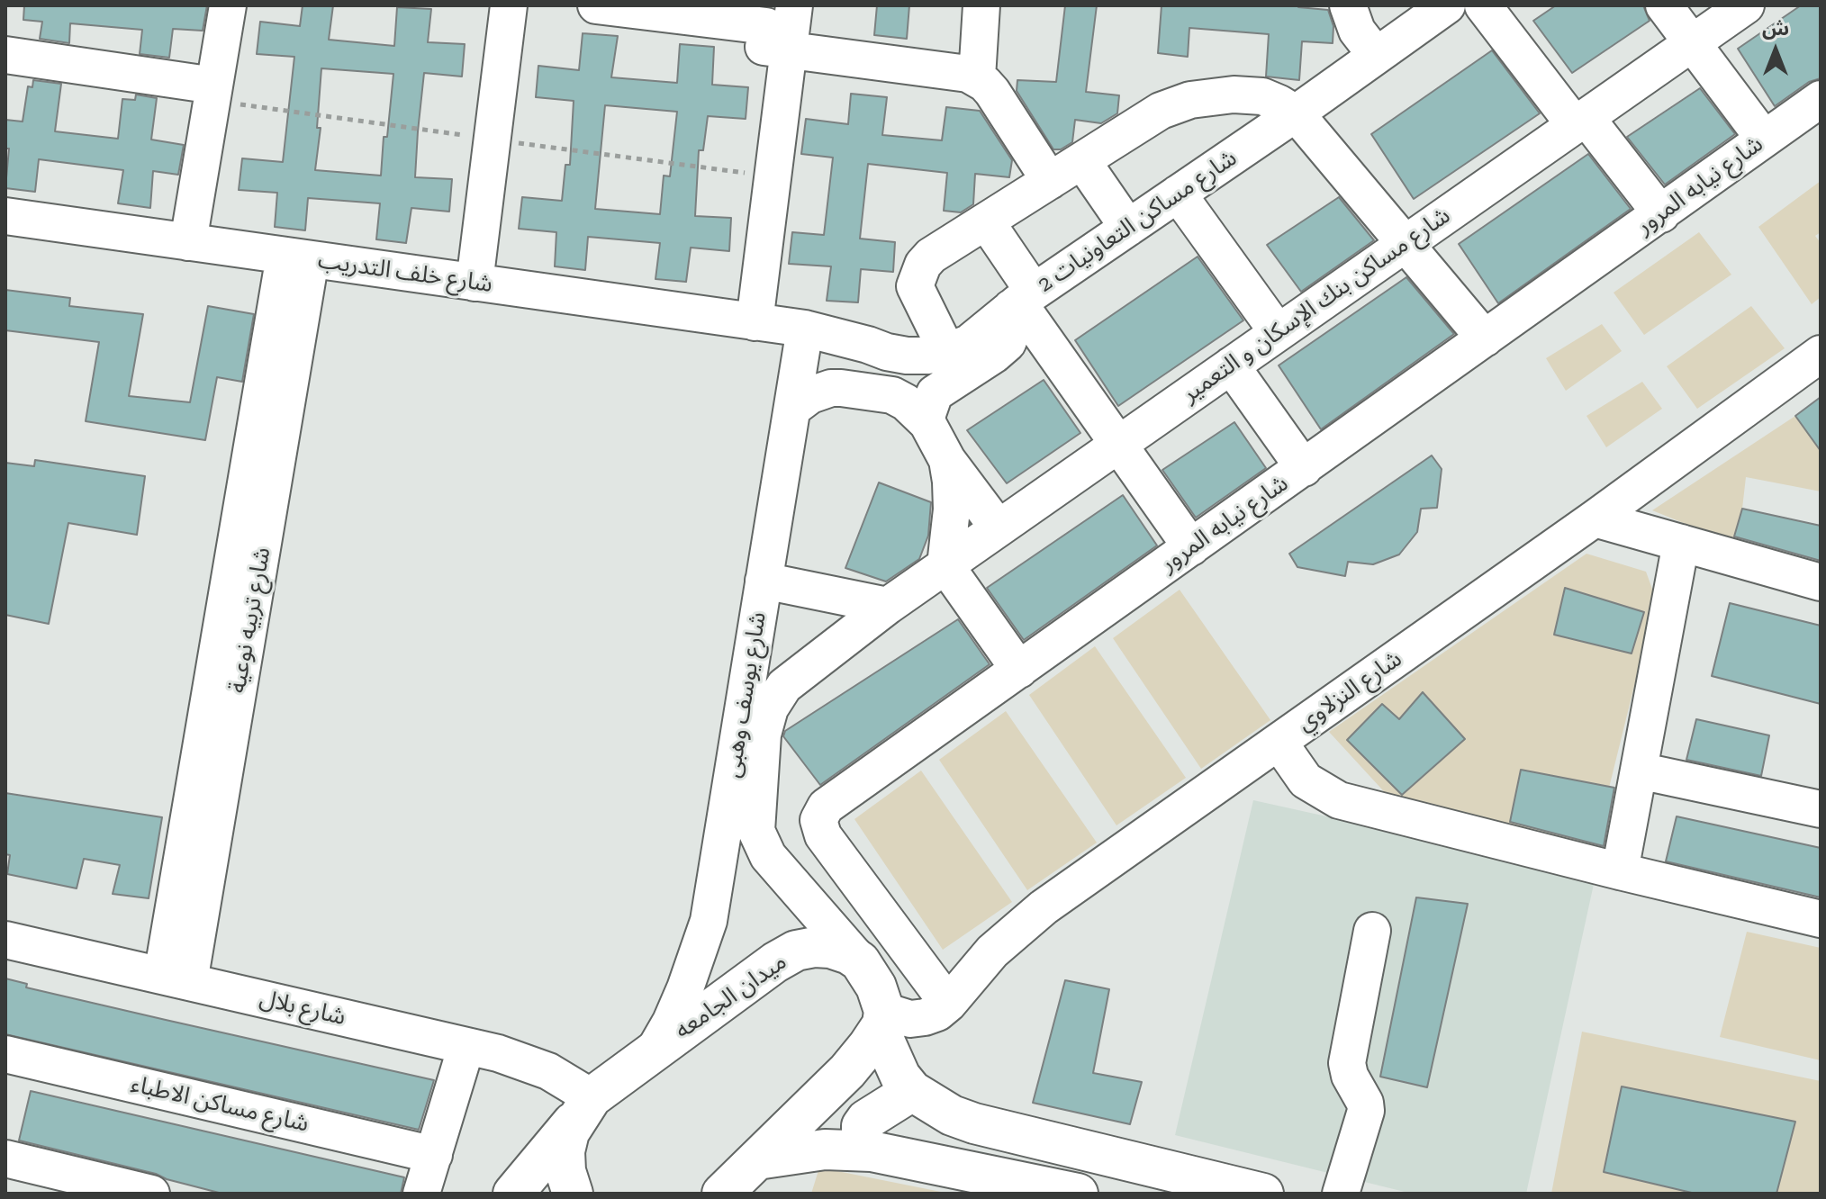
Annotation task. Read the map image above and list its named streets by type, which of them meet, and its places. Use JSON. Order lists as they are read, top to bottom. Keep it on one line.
{"streets":{"main road":["ميدان الجامعه"],"street":["شارع نيابه المرور","شارع مساكن التعاونيات 2","شارع خلف التدريب","شارع مساكن بنك الإسكان و التعمير","شارع تربيه نوعية","شارع النزلاوي","شارع يوسف وهبى","شارع بلال","شارع مساكن الاطباء"]},"crossings":[["شارع نيابه المرور","شارع النزلاوي"],["شارع مساكن التعاونيات 2","شارع خلف التدريب"],["شارع مساكن التعاونيات 2","شارع يوسف وهبى"],["شارع خلف التدريب","شارع تربيه نوعية"],["شارع خلف التدريب","شارع يوسف وهبى"],["شارع مساكن بنك الإسكان و التعمير","شارع يوسف وهبى"],["شارع تربيه نوعية","شارع بلال"],["شارع يوسف وهبى","ميدان الجامعه"],["ميدان الجامعه","شارع بلال"]],"north":"top"}
